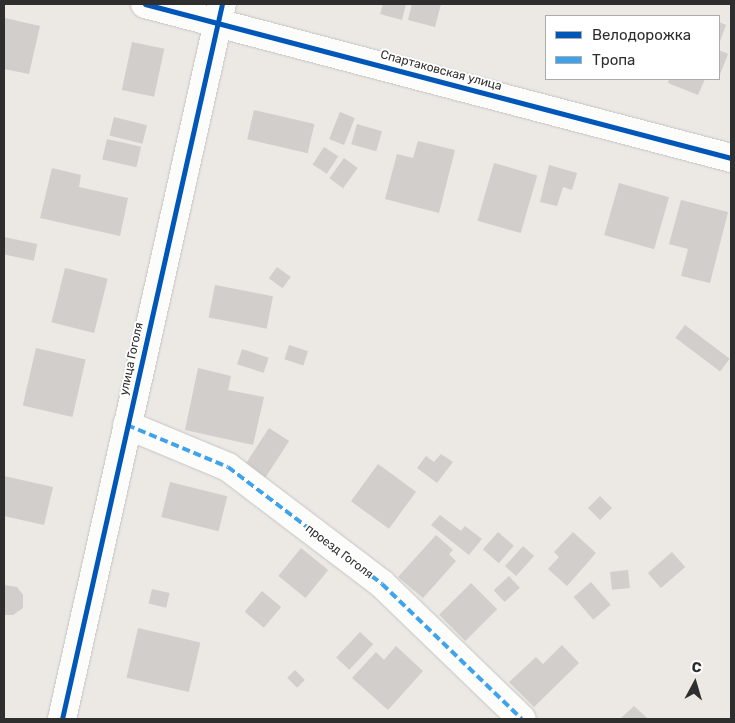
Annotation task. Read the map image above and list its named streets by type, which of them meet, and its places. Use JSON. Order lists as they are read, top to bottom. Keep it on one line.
{"streets":{"street":["Спартаковская улица","улица Гоголя","проезд Гоголя"]},"crossings":[["Спартаковская улица","улица Гоголя"],["улица Гоголя","проезд Гоголя"]],"legend":["Велодорожка","Тропа"],"north":"top"}
